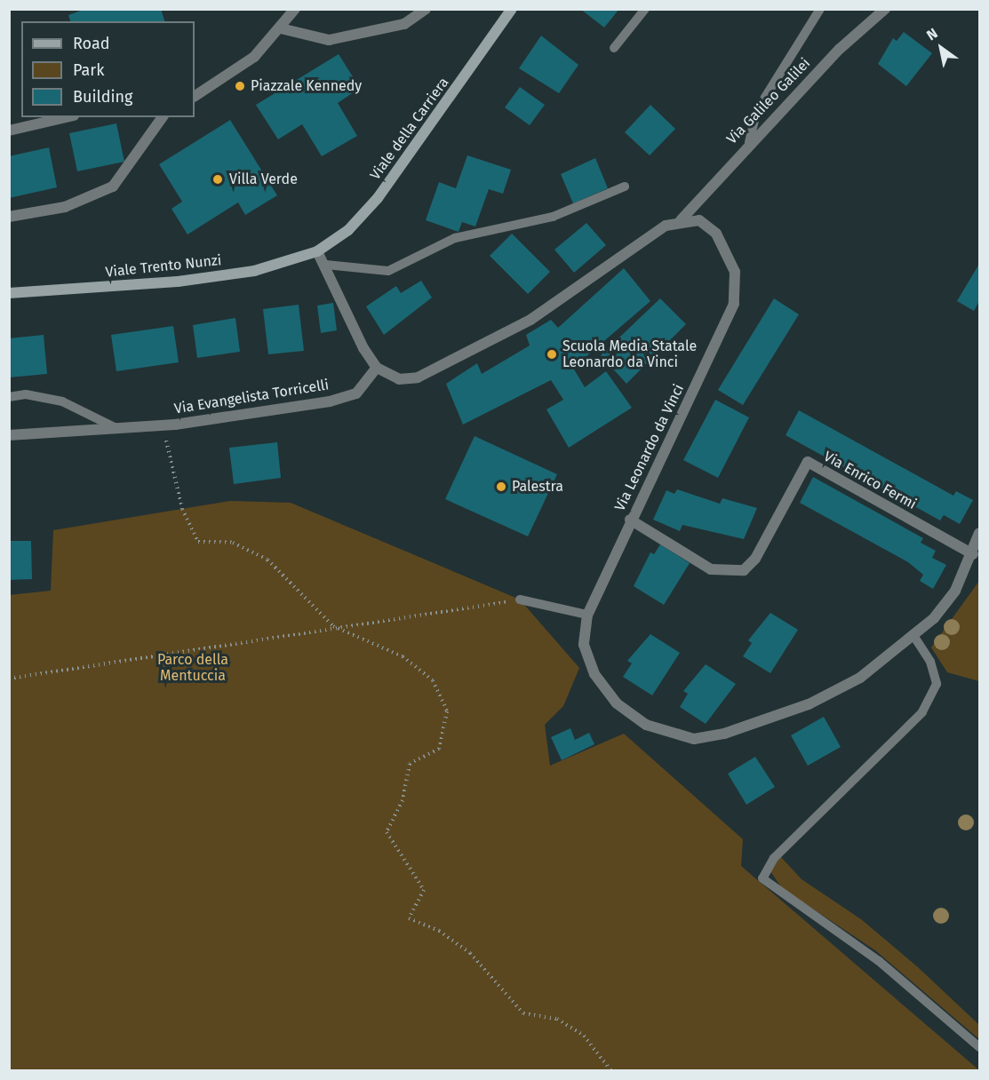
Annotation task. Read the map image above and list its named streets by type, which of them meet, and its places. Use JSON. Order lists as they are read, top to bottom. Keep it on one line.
{"streets":{"main road":["Viale della Carriera","Viale Trento Nunzi"],"street":["Via Galileo Galilei","Via Evangelista Torricelli","Via Leonardo da Vinci","Via Enrico Fermi"]},"crossings":[["Via Galileo Galilei","Via Leonardo da Vinci"],["Viale della Carriera","Viale Trento Nunzi"],["Via Leonardo da Vinci","Via Enrico Fermi"]],"parks":["Parco della Mentuccia"],"places":["Piazzale Kennedy","Villa Verde","Scuola Media Statale Leonardo da Vinci","Palestra"],"legend":["Road","Park","Building"],"north":"top left"}
